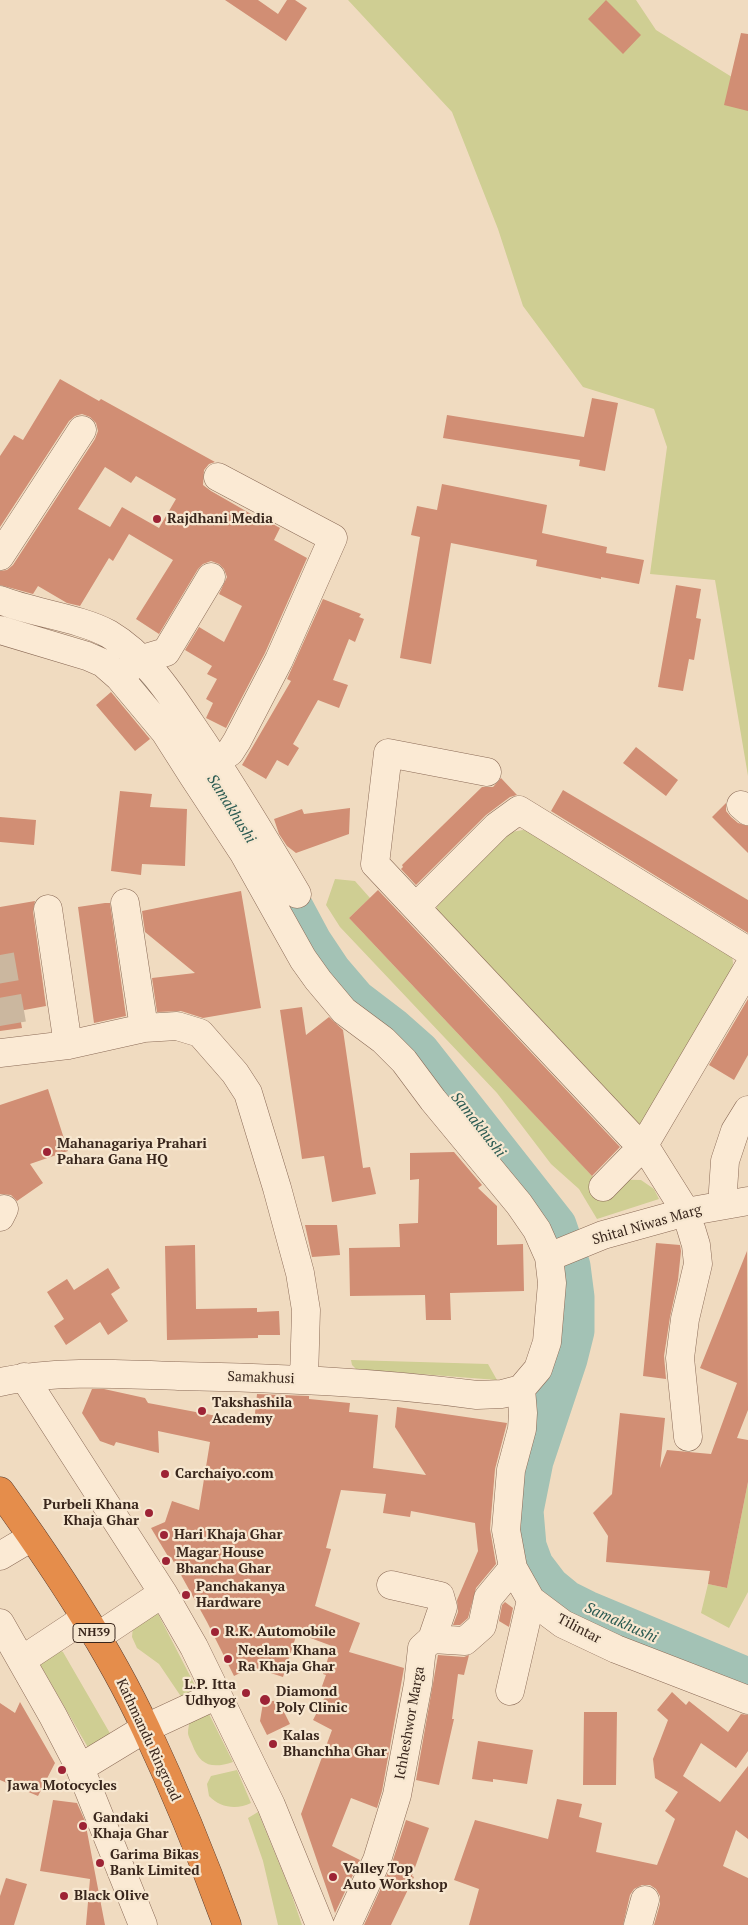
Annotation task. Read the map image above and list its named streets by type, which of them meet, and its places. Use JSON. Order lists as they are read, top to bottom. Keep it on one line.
{"streets":{"highway":["NH39","Kathmandu Ringroad"],"street":["Shital Niwas Marg","Samakhusi","Tilintar","Ichheshwor Marga"]},"crossings":[["Samakhusi","Tilintar"]],"water":["Samakhushi"],"places":["Rajdhani Media","Mahanagariya Prahari Pahara Gana HQ","Takshashila Academy","Carchaiyo.com","Purbeli Khana Khaja Ghar","Hari Khaja Ghar","Magar House Bhancha Ghar","Panchakanya Hardware","R.K. Automobile","Neelam Khana Ra Khaja Ghar","L.P. Itta Udhyog","Diamond Poly Clinic","Kalas Bhanchha Ghar","Jawa Motocycles","Gandaki Khaja Ghar","Garima Bikas Bank Limited","Valley Top Auto Workshop","Black Olive"]}
